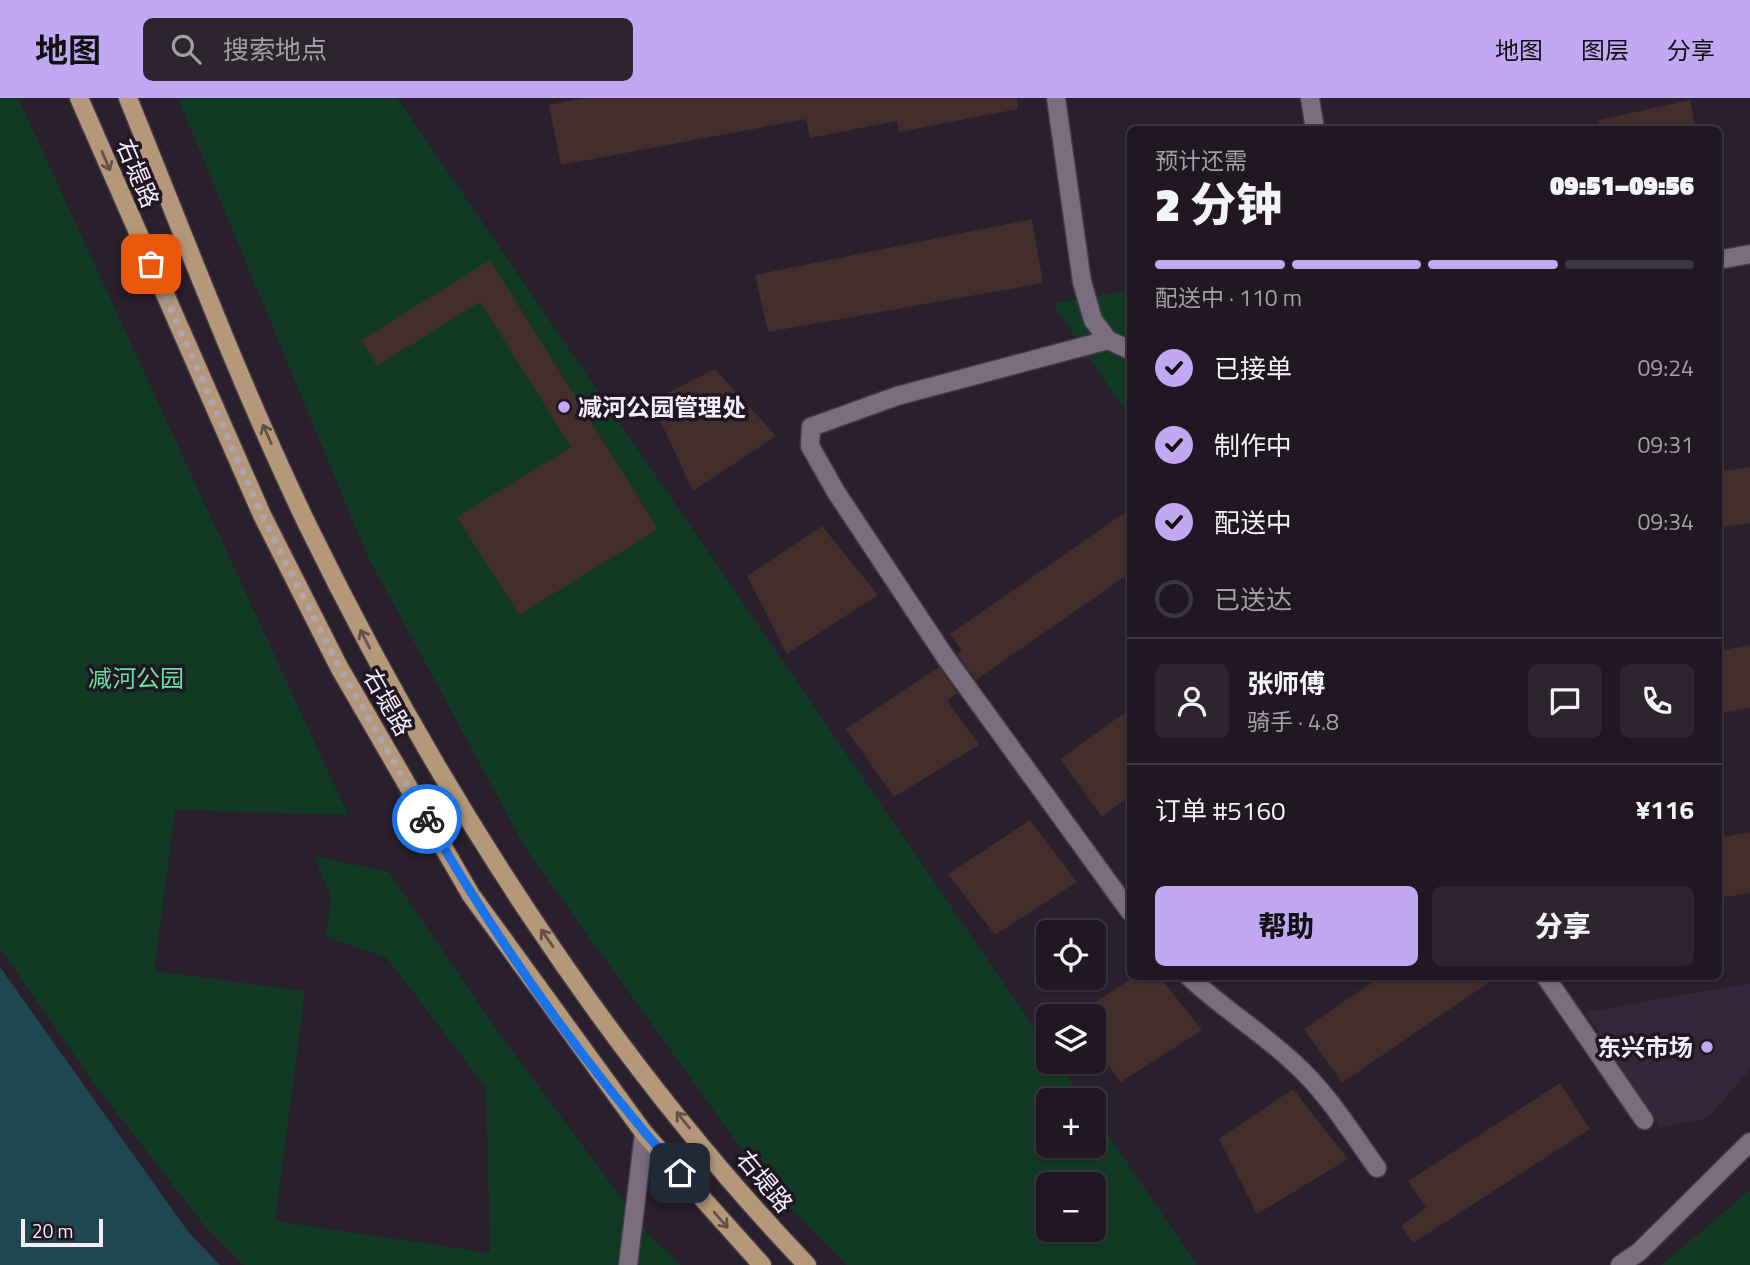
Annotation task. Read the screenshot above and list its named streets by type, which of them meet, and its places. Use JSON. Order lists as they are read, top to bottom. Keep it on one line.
{"streets":{"main road":["右堤路"]},"parks":["减河公园"],"places":["减河公园管理处","东兴市场"],"scale_bar":"20 m","page":{"header":"地图","search":"搜索地点","nav":["地图","图层","分享"],"heading":["2 分钟","预计还需","09:51–09:56"],"panel":["张师傅","骑手 · 4.8","订单 #5160","¥116"],"bar":"配送中 · 110 m","list":[["已接单","09:24"],["制作中","09:31"],["配送中","09:34"],"已送达"],"buttons":["帮助","分享"],"map_buttons":["+","−"],"scale":"20 m"}}
